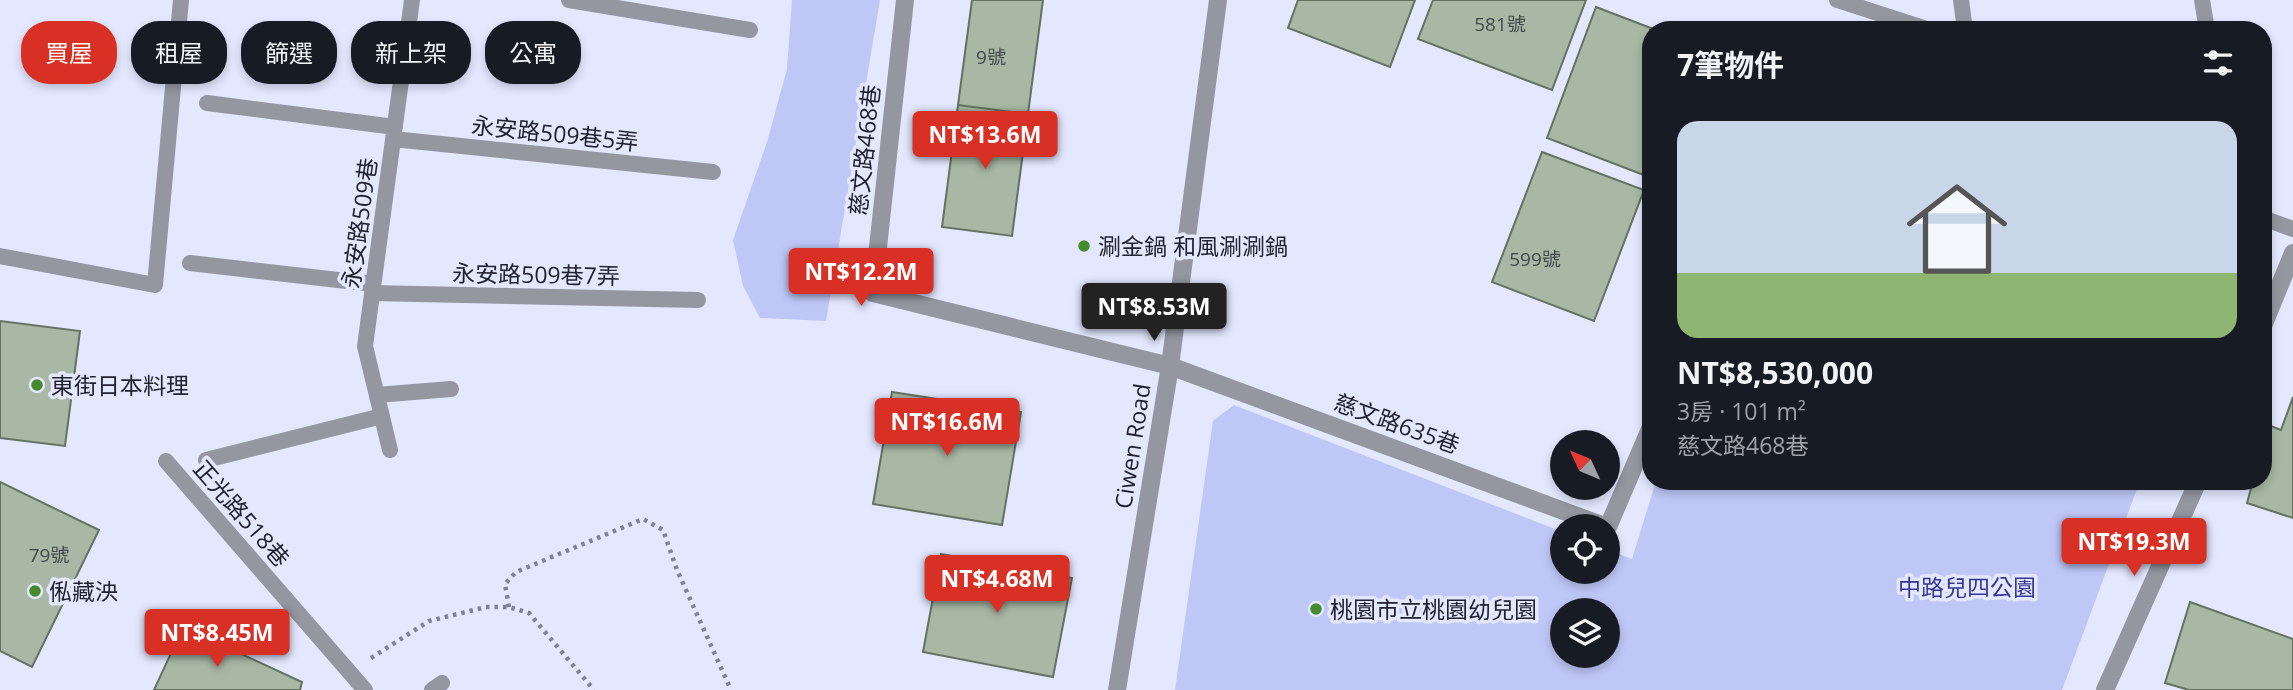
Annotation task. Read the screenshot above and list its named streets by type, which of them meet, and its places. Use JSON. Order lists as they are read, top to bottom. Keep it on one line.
{"streets":{"street":["慈文路468巷","慈文路635巷","Ciwen Road"],"lane":["永安路509巷5弄","永安路509巷","永安路509巷7弄","正光路518巷"]},"crossings":[["永安路509巷5弄","永安路509巷"],["慈文路468巷","慈文路635巷"],["慈文路468巷","Ciwen Road"],["永安路509巷","永安路509巷7弄"],["慈文路635巷","Ciwen Road"]],"parks":["中路兒四公園"],"places":["涮金鍋 和風涮涮鍋","東街日本料理","俬藏泱","桃園市立桃園幼兒園"],"house_numbers":["581號","9號","599號","79號"],"north":"top left","page":{"chip":["買屋","租屋","篩選","新上架","公寓"],"heading":"7筆物件","list":[{"name":"NT$8,530,000","note":"3房 · 101 m² · 慈文路468巷"}],"price":["NT$13.6M","NT$12.2M","NT$8.53M","NT$16.6M","NT$19.3M","NT$4.68M","NT$8.45M"]}}
